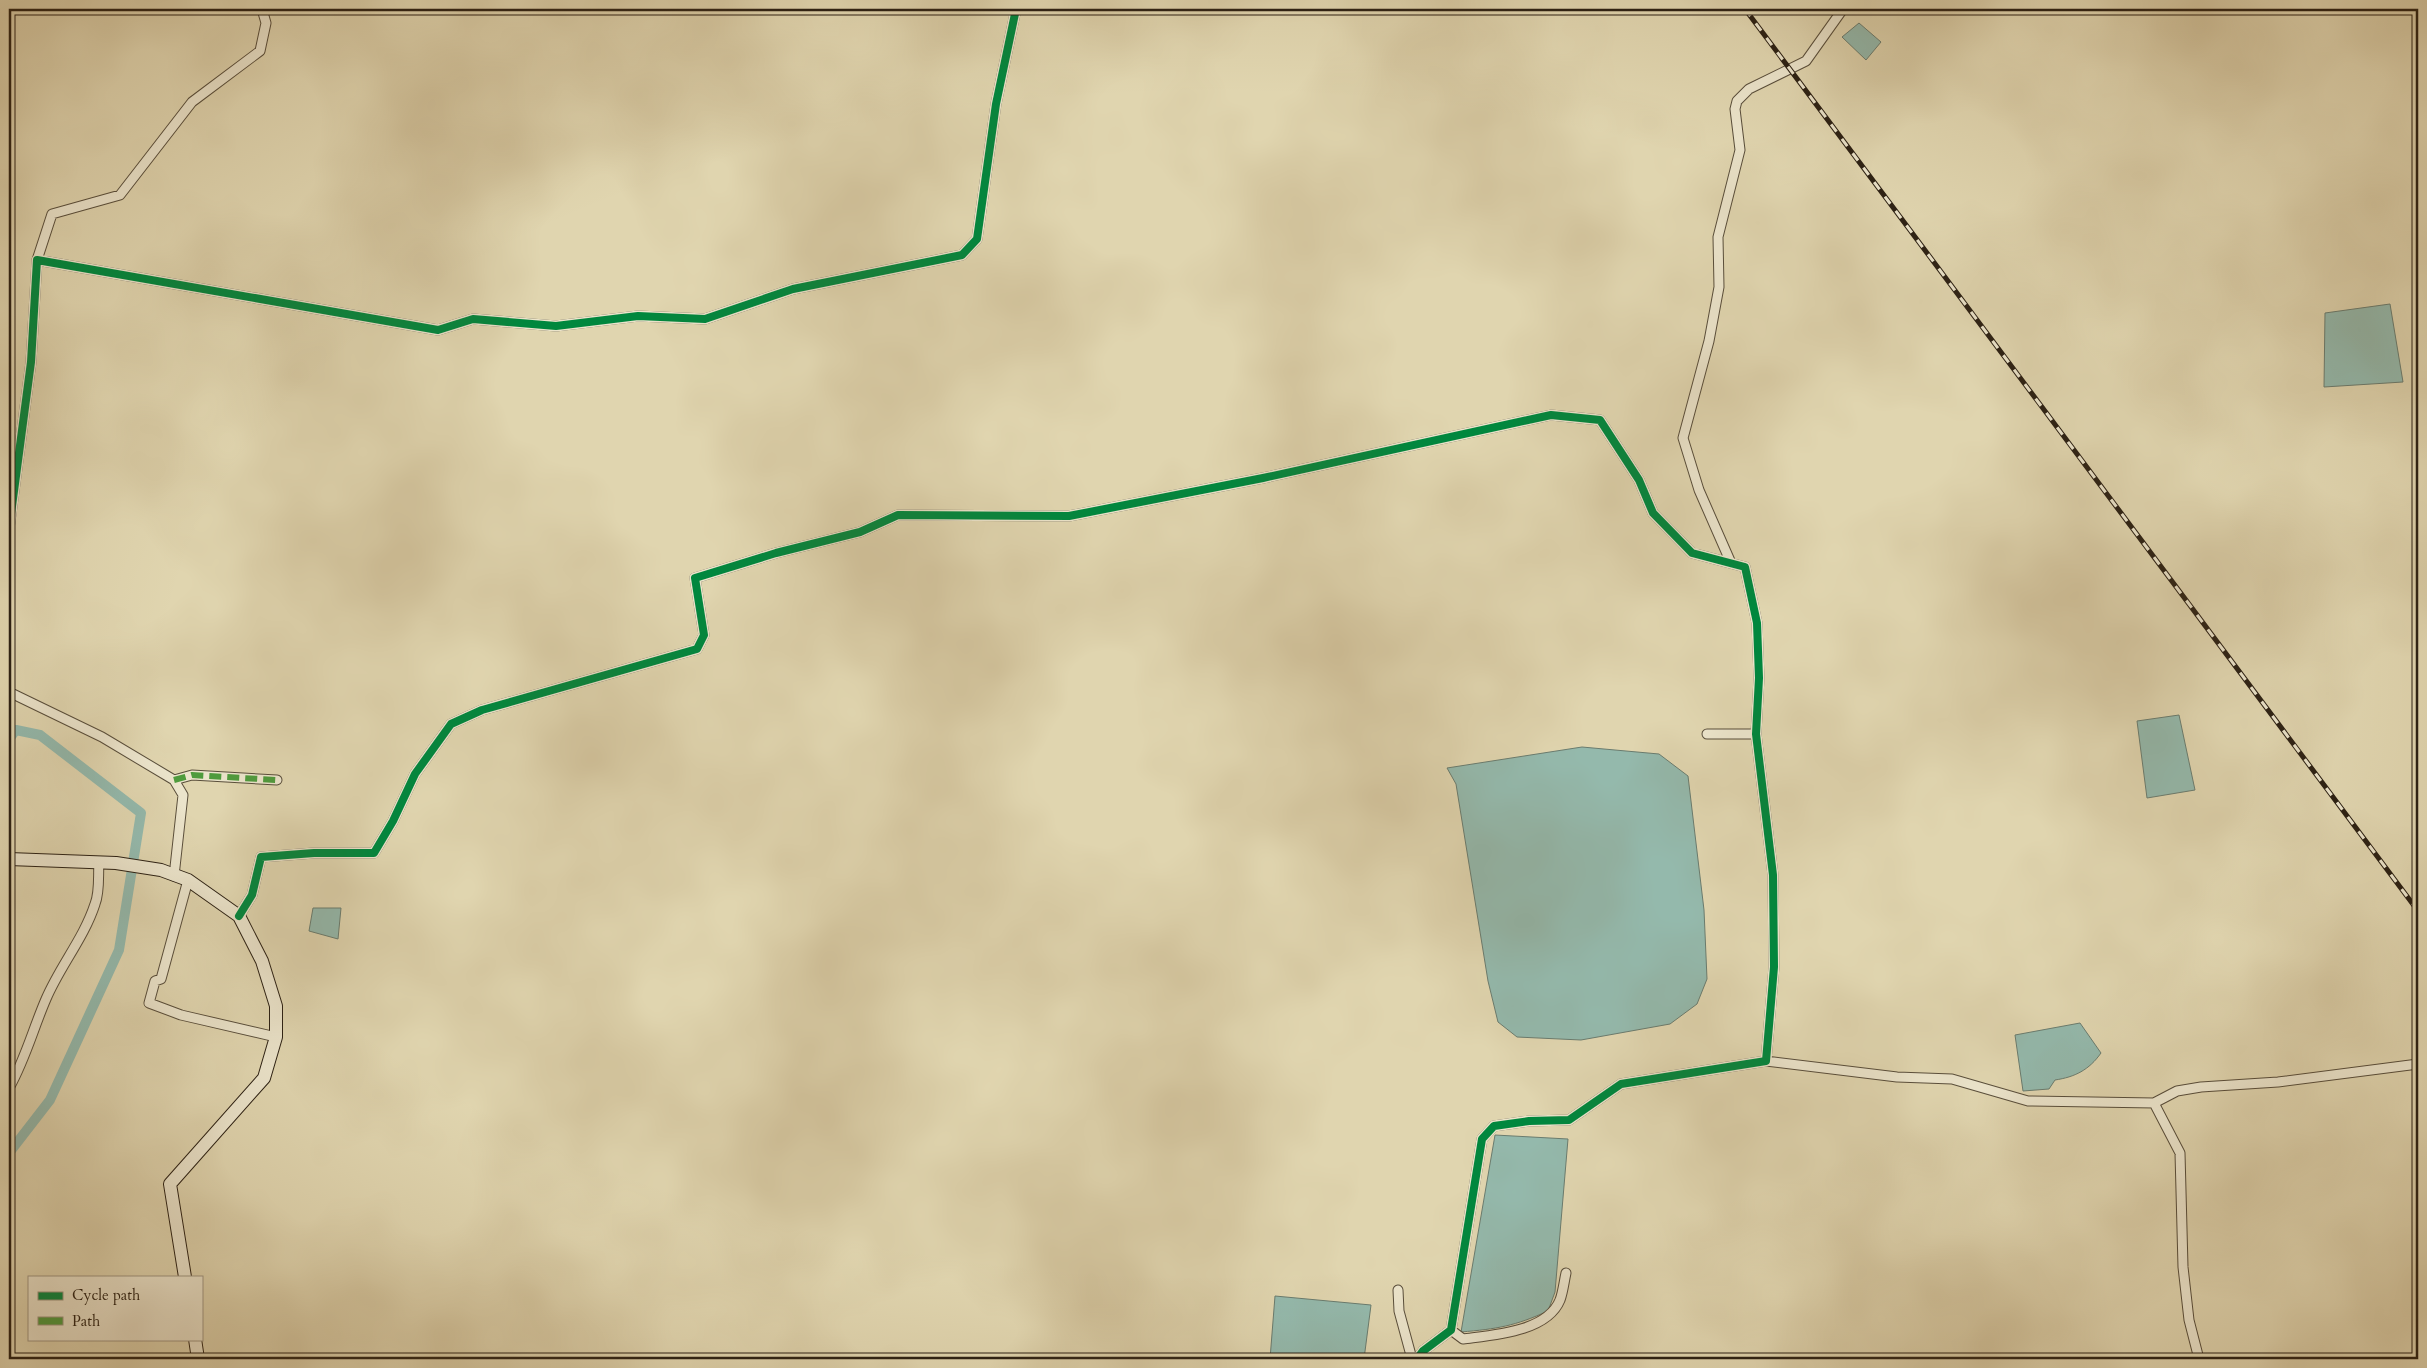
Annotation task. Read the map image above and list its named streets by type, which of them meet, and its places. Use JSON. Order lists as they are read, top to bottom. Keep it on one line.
{"legend":["Cycle path","Path"]}
